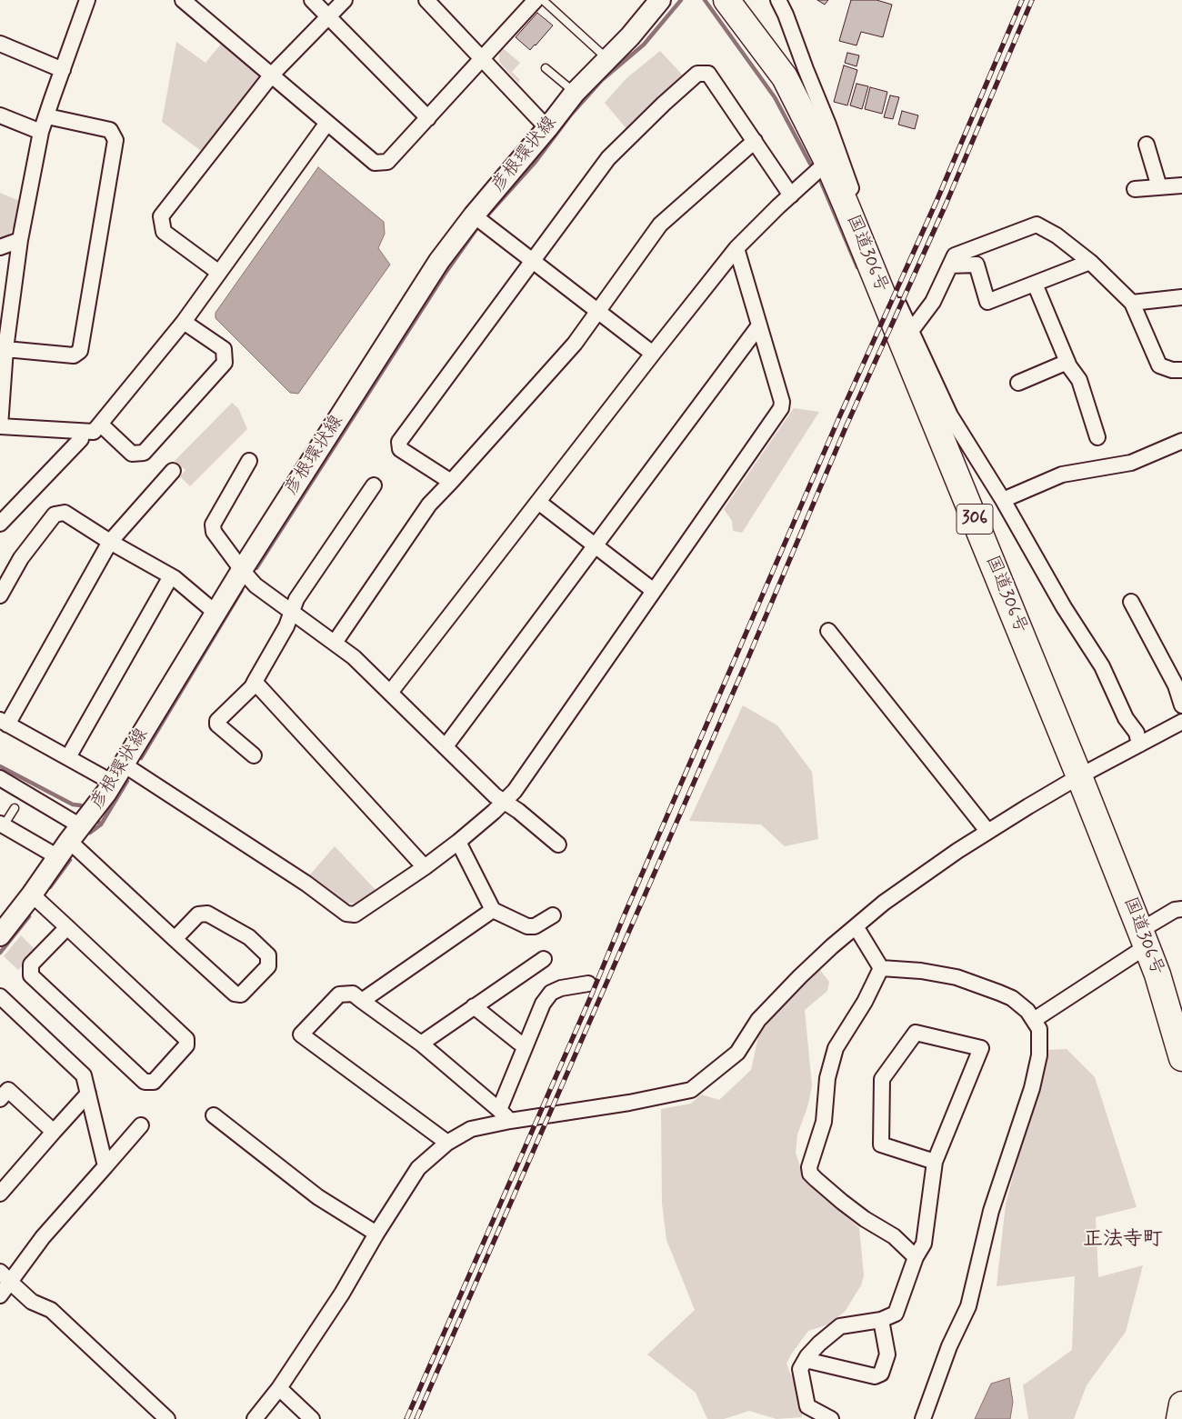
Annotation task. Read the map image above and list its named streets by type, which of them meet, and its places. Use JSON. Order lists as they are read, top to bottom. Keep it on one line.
{"streets":{"highway":["国道306号","306"],"main road":["彦根環状線"]},"districts":["正法寺町"]}
